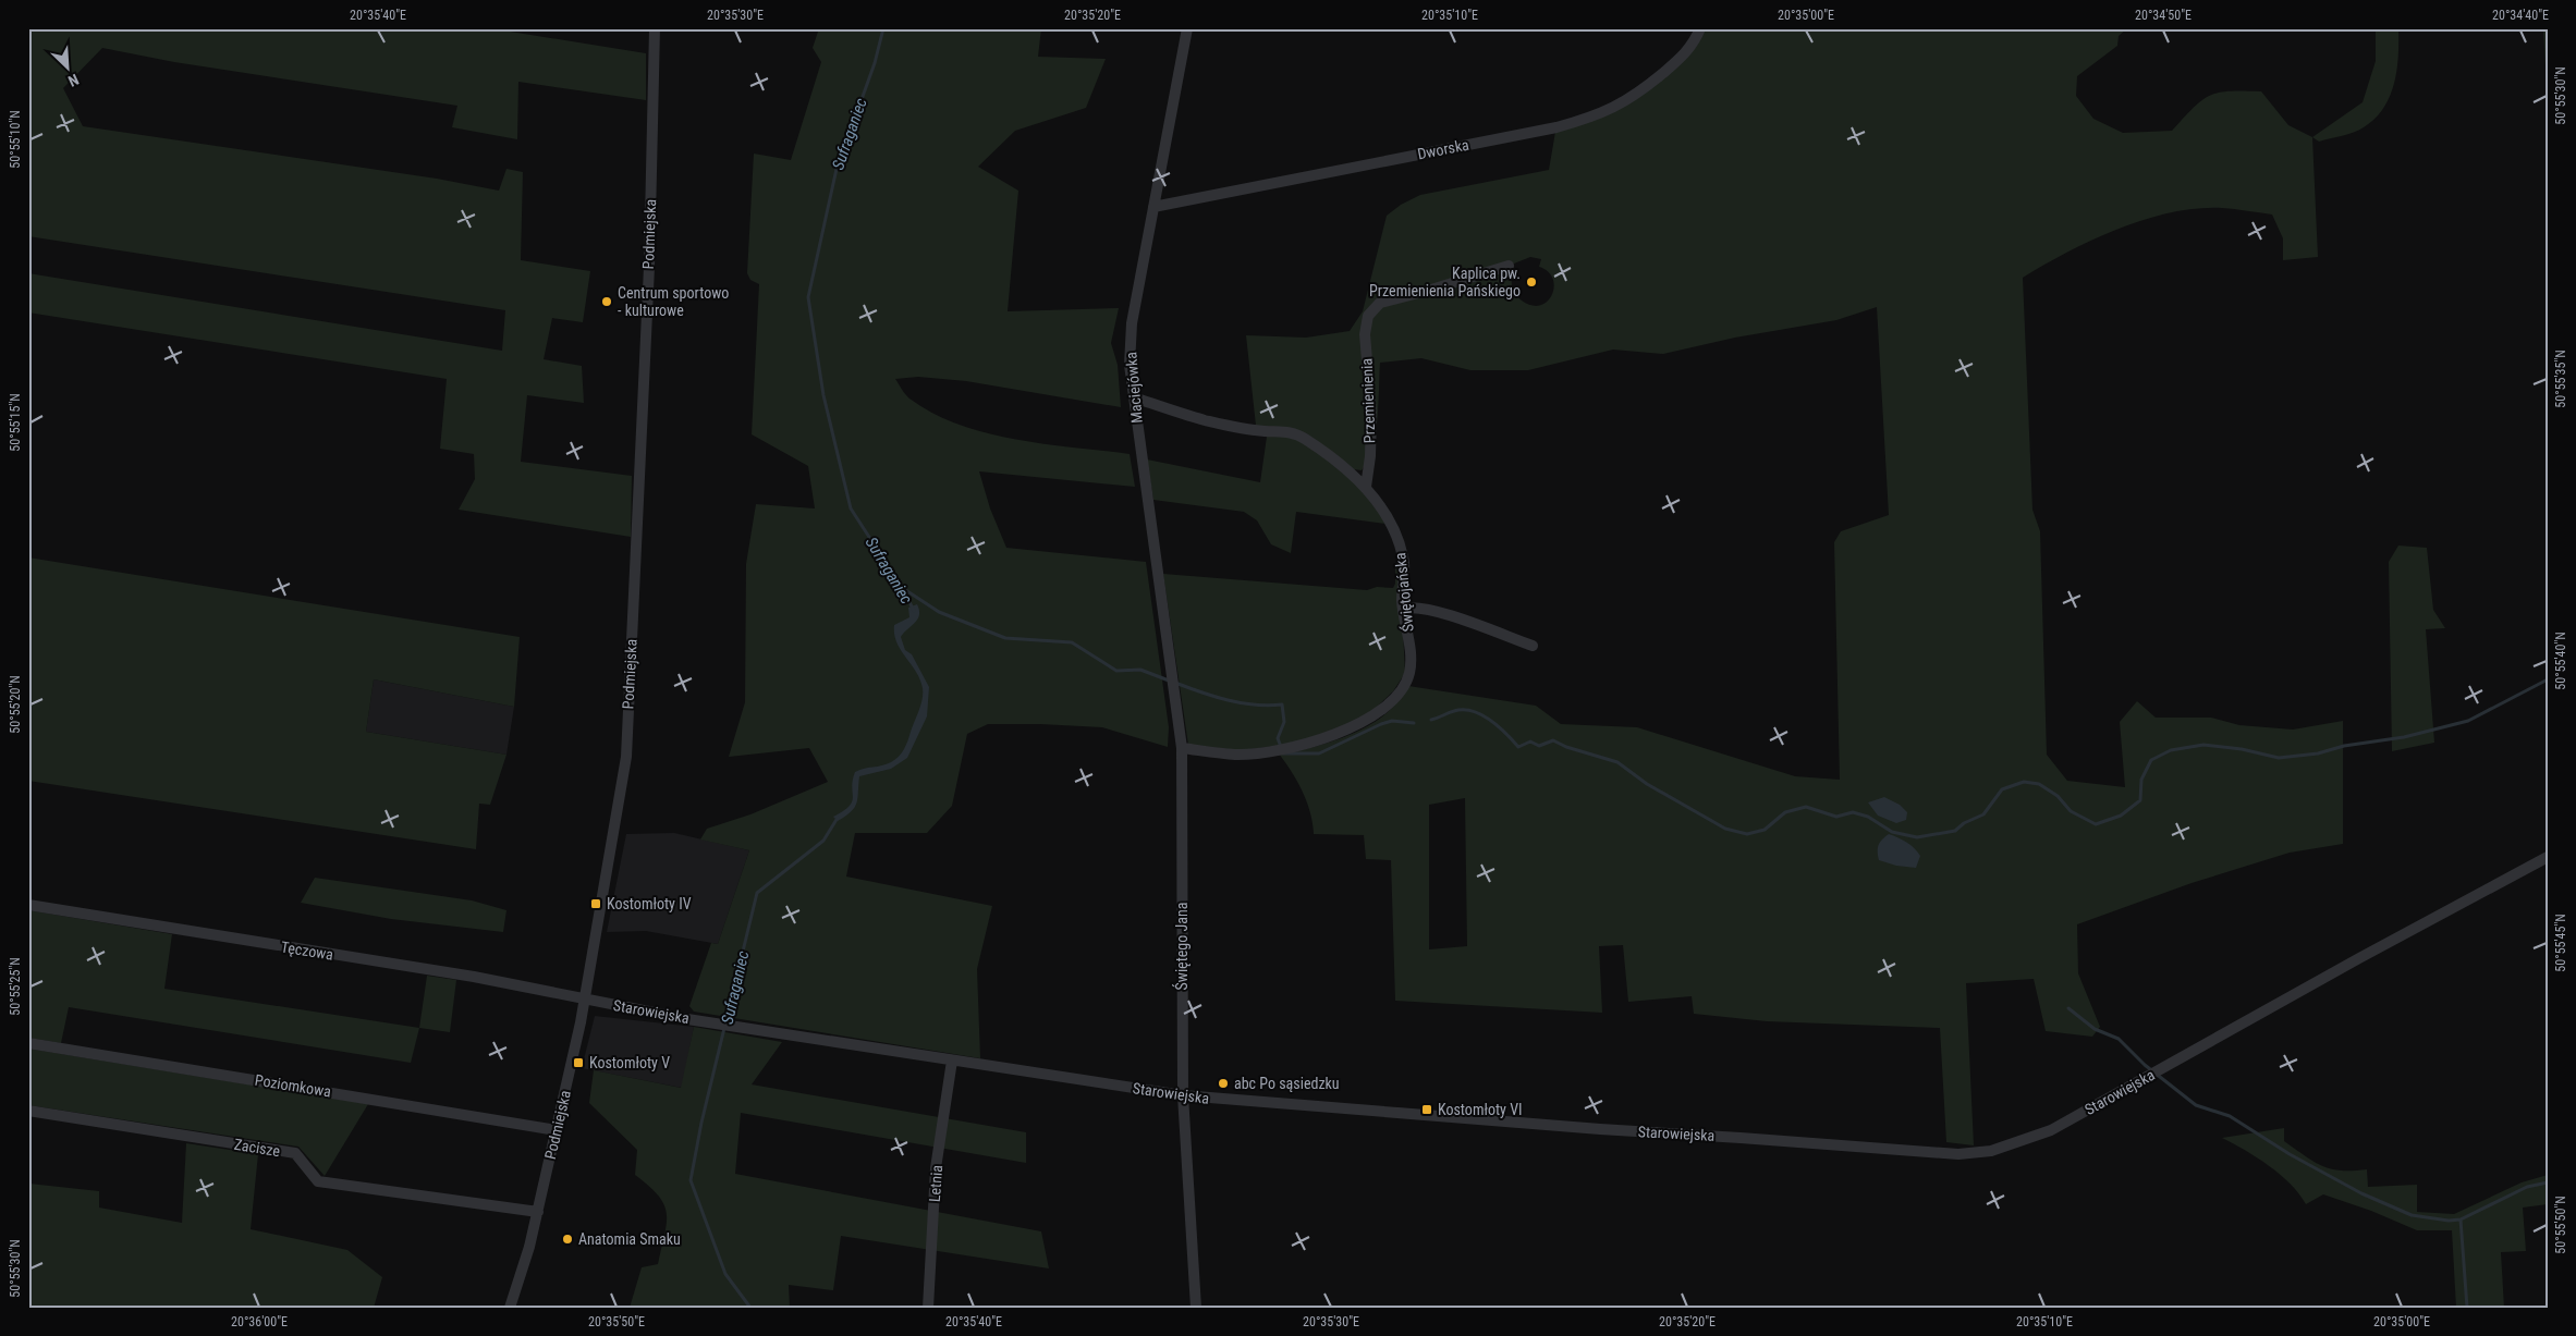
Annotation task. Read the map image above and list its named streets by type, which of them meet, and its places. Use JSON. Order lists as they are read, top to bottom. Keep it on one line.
{"streets":{"street":["Dworska","Podmiejska","Maciejówka","Przemienienia","Świętojańska","Świętego Jana","Tęczowa","Starowiejska","Poziomkowa","Zacisze","Letnia"]},"crossings":[["Dworska","Maciejówka"],["Podmiejska","Tęczowa"],["Podmiejska","Starowiejska"],["Podmiejska","Poziomkowa"],["Podmiejska","Zacisze"],["Maciejówka","Świętojańska"],["Maciejówka","Świętego Jana"],["Przemienienia","Świętojańska"],["Świętojańska","Świętego Jana"],["Świętego Jana","Starowiejska"],["Tęczowa","Starowiejska"],["Starowiejska","Letnia"]],"water":["Sufraganiec"],"places":{"other":["Kaplica pw. Przemienienia Pańskiego","Centrum sportowo - kulturowe","abc Po sąsiedzku","Anatomia Smaku"],"transit":["Kostomłoty IV","Kostomłoty V","Kostomłoty VI"]},"north":"bottom right","coordinates":["20°35'40\"E","20°35'30\"E","20°35'20\"E","20°35'10\"E","20°35'00\"E","20°34'50\"E","20°34'40\"E","50°55'30\"N","50°55'10\"N","50°55'35\"N","50°55'15\"N","50°55'40\"N","50°55'20\"N","50°55'45\"N","50°55'25\"N","50°55'50\"N","20°36'00\"E","20°35'50\"E"]}
